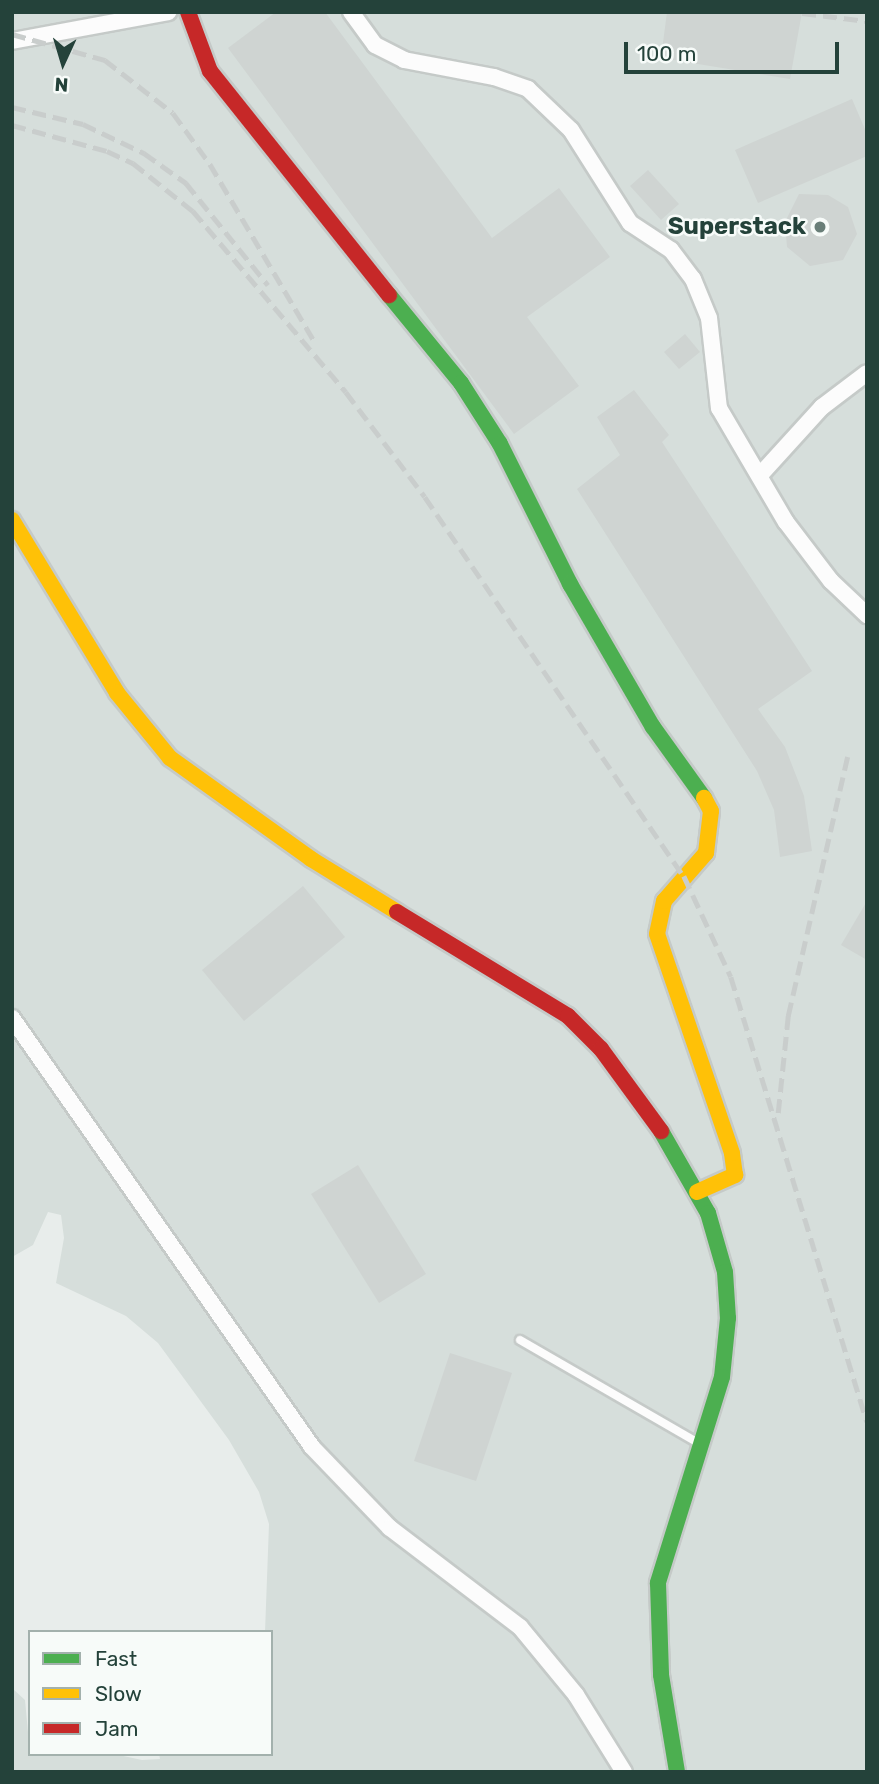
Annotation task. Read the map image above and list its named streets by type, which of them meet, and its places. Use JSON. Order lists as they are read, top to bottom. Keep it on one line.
{"places":["Superstack"],"legend":["Fast","Slow","Jam"],"scale_bar":"100 m","north":"bottom"}
